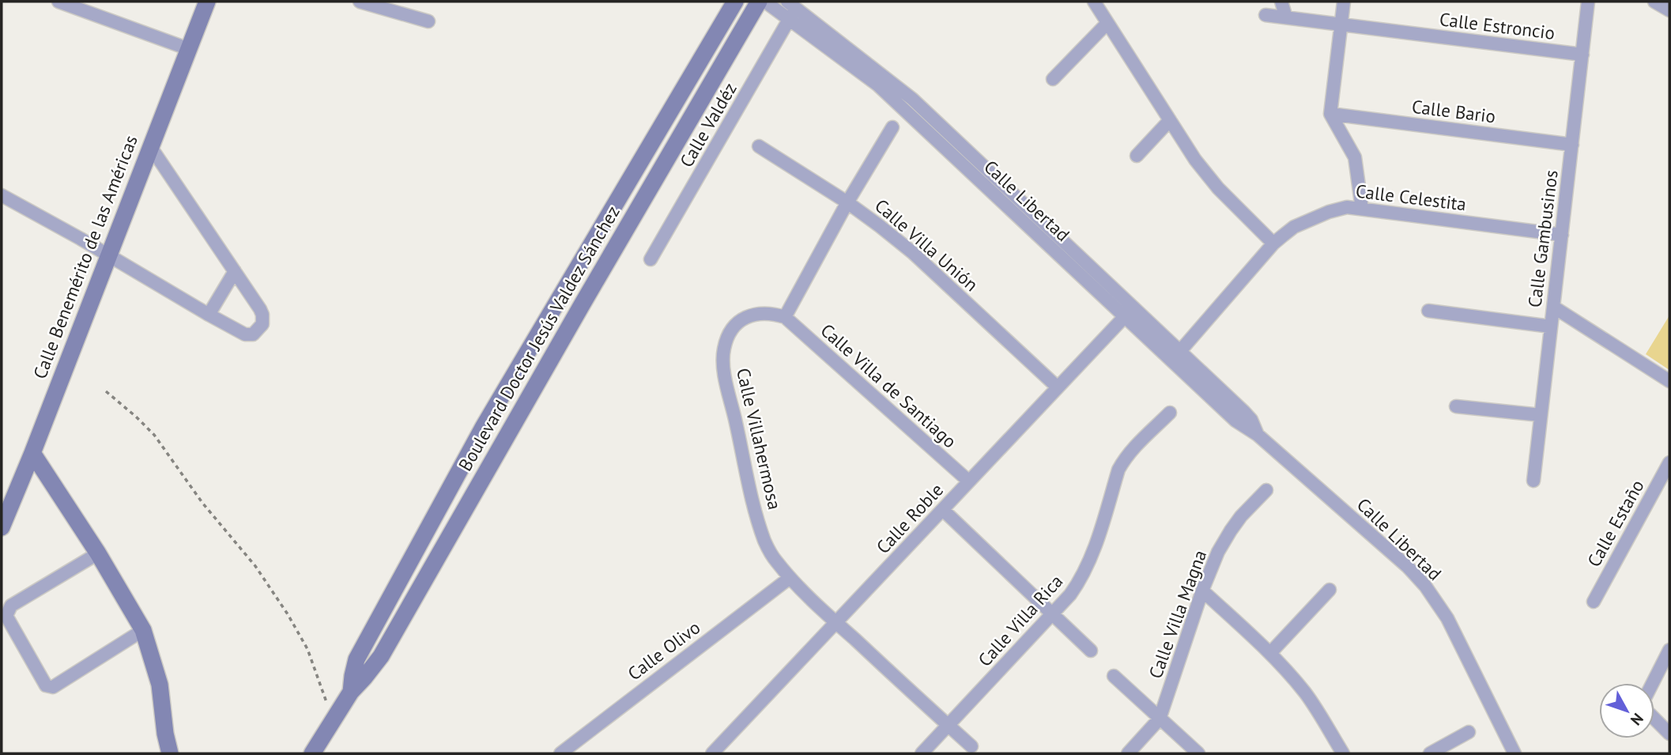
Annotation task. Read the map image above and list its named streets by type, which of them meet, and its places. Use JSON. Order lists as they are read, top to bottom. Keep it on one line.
{"streets":{"main road":["Calle Benemérito de las Américas","Boulevard Doctor Jesús Valdez Sánchez"],"street":["Calle Estroncio","Calle Bario","Calle Valdéz","Calle Celestita","Calle Libertad","Calle Gambusinos","Calle Villa Unión","Calle Villa de Santiago","Calle Villahermosa","Calle Roble","Calle Estaño","Calle Villa Magna","Calle Villa Rica","Calle Olivo"]},"crossings":[["Calle Estroncio","Calle Gambusinos"],["Calle Bario","Calle Gambusinos"],["Calle Valdéz","Calle Libertad"],["Calle Celestita","Calle Libertad"],["Calle Celestita","Calle Gambusinos"],["Calle Libertad","Calle Roble"],["Calle Villa Unión","Calle Roble"],["Calle Villa de Santiago","Calle Villahermosa"],["Calle Villa de Santiago","Calle Roble"],["Calle Villahermosa","Calle Roble"],["Calle Villahermosa","Calle Villa Rica"],["Calle Villahermosa","Calle Olivo"]],"north":"bottom right"}
